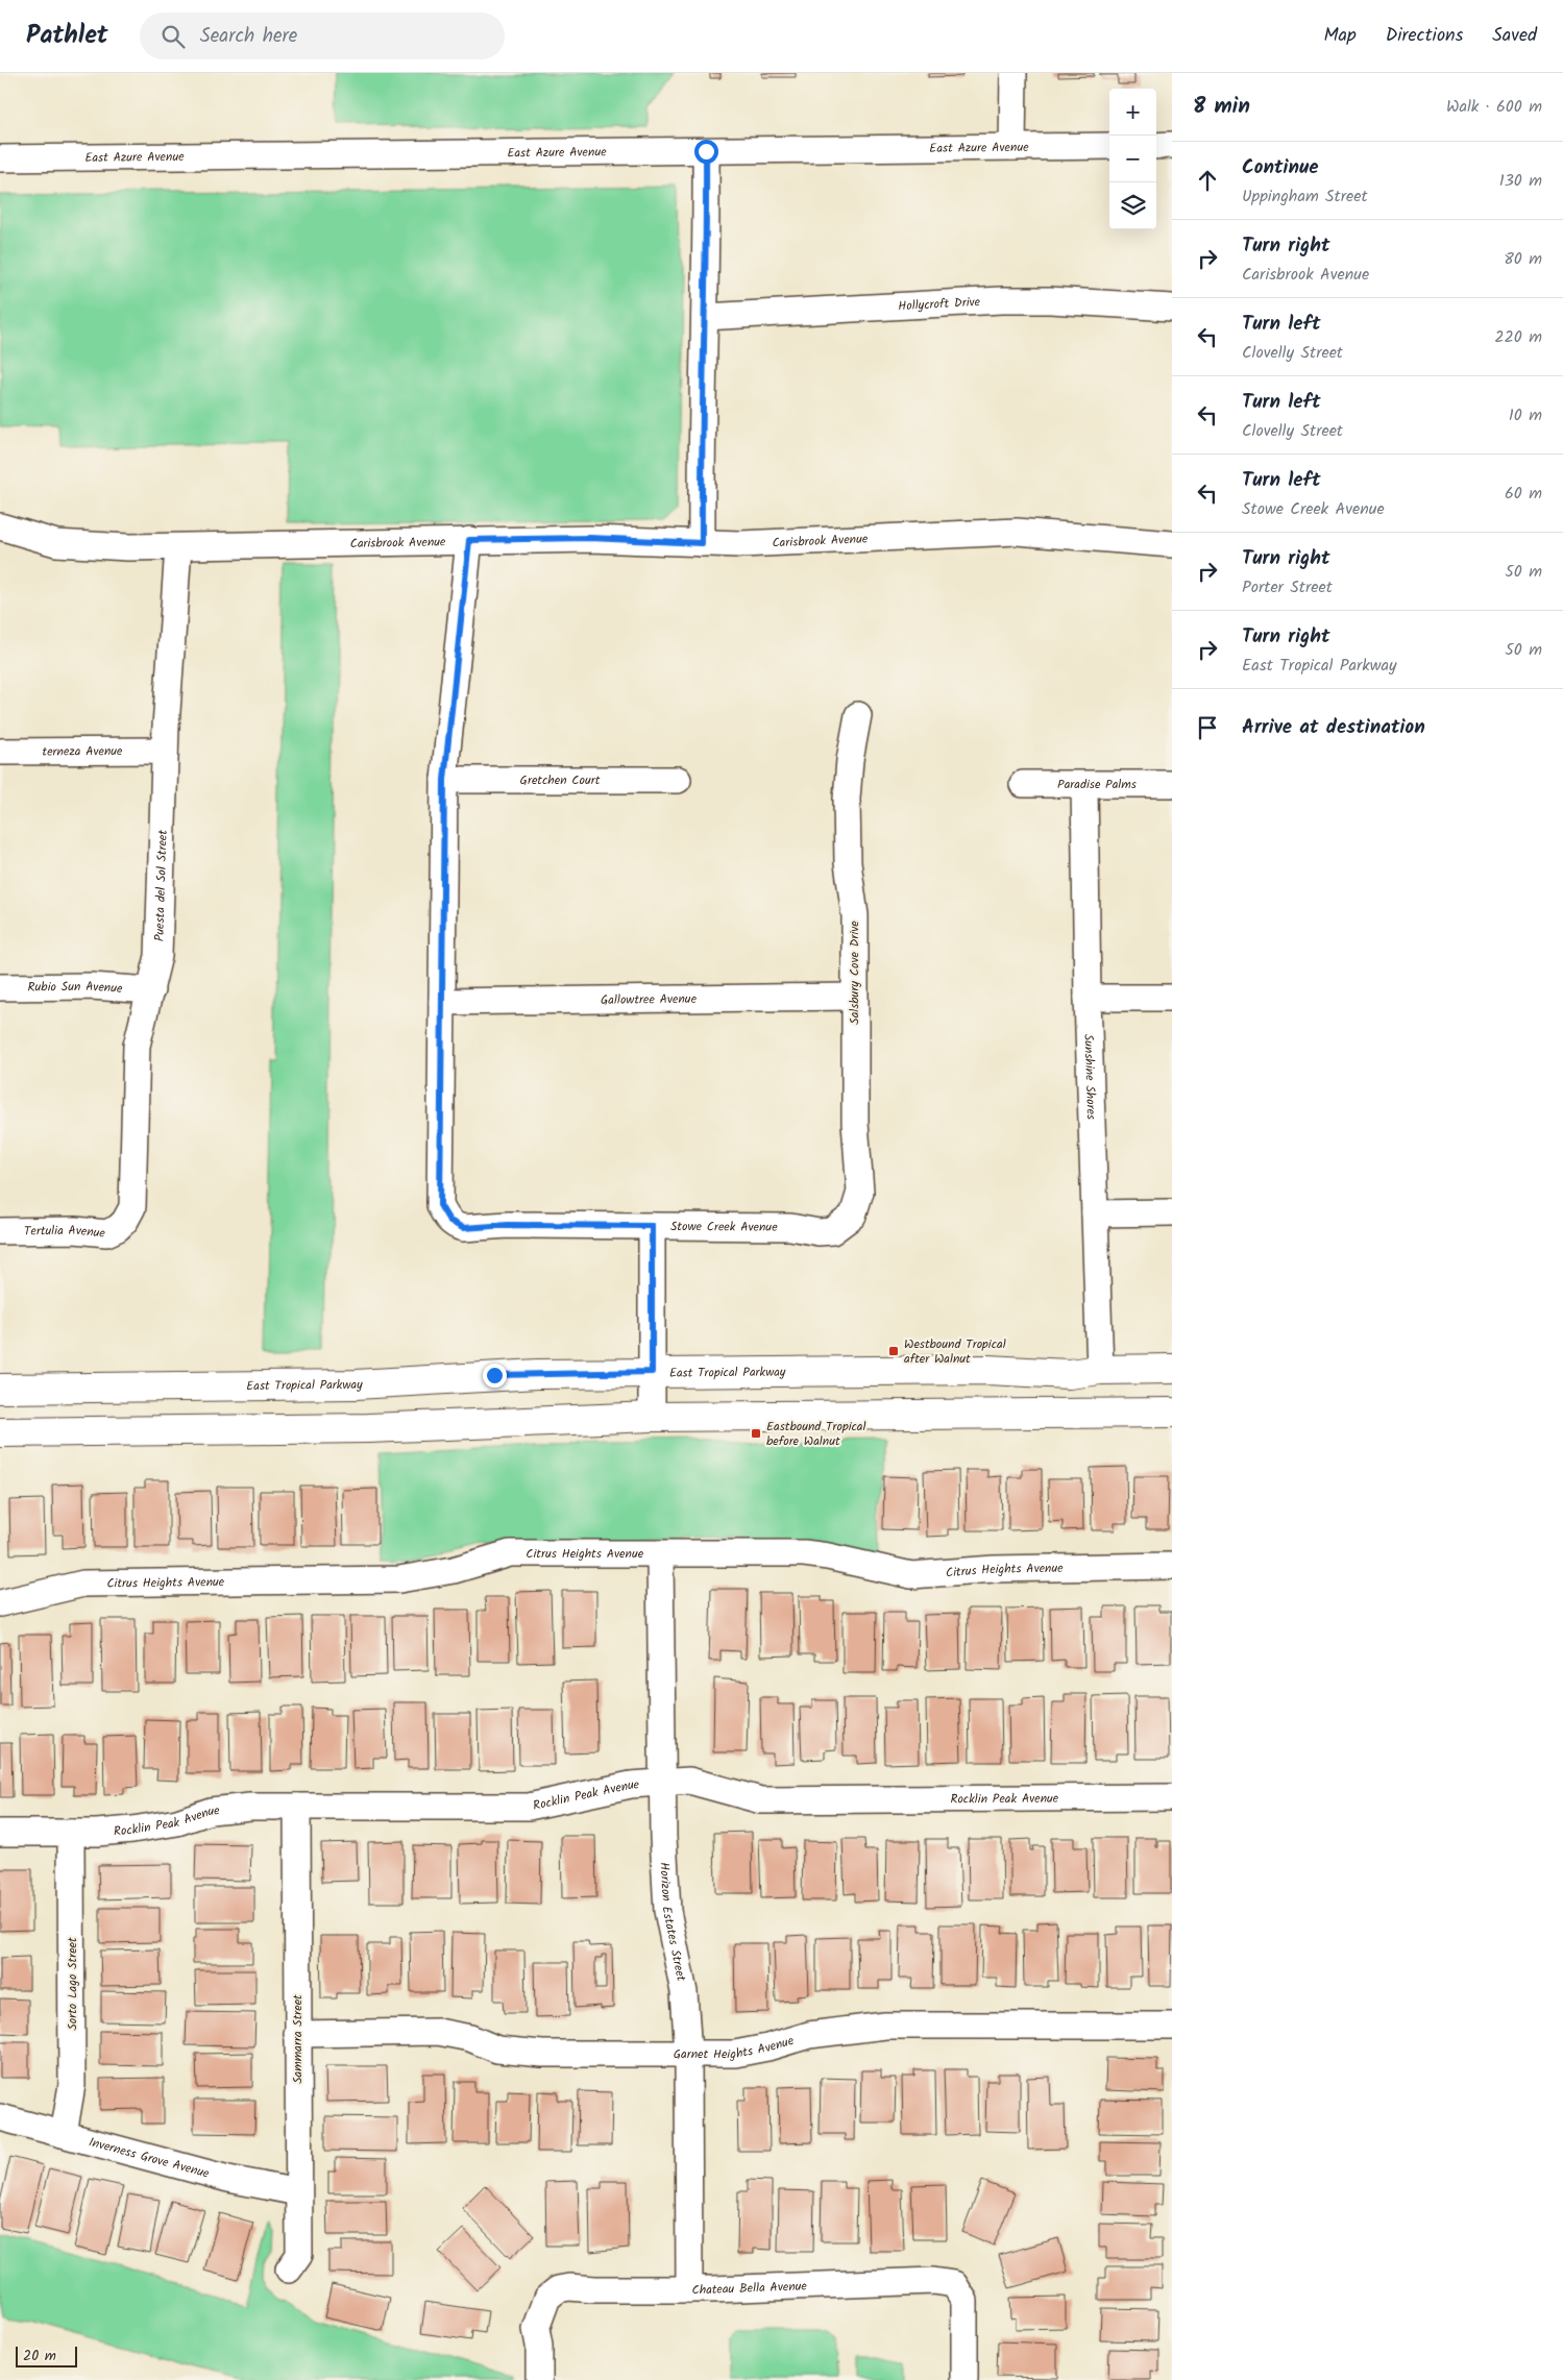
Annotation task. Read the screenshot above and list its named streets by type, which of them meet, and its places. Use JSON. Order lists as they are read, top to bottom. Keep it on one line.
{"streets":{"main road":["East Tropical Parkway"],"street":["East Azure Avenue","Hollycroft Drive","Carisbrook Avenue","terneza Avenue","Gretchen Court","Paradise Palms","Puesta del Sol Street","Salsbury Cove Drive","Rubio Sun Avenue","Gallowtree Avenue","Sunshine Shores","Stowe Creek Avenue","Tertulia Avenue","Citrus Heights Avenue","Rocklin Peak Avenue","Horizon Estates Street","Sorto Lago Street","Sammarra Street","Garnet Heights Avenue","Inverness Grove Avenue","Chateau Bella Avenue"]},"crossings":[["Carisbrook Avenue","Puesta del Sol Street"],["terneza Avenue","Puesta del Sol Street"],["Paradise Palms","Sunshine Shores"],["Puesta del Sol Street","Rubio Sun Avenue"],["Puesta del Sol Street","Tertulia Avenue"],["Salsbury Cove Drive","Gallowtree Avenue"],["Salsbury Cove Drive","Stowe Creek Avenue"],["Gallowtree Avenue","Stowe Creek Avenue"],["Sunshine Shores","East Tropical Parkway"],["Citrus Heights Avenue","Horizon Estates Street"],["Rocklin Peak Avenue","Horizon Estates Street"],["Rocklin Peak Avenue","Sorto Lago Street"],["Rocklin Peak Avenue","Sammarra Street"],["Horizon Estates Street","Garnet Heights Avenue"],["Horizon Estates Street","Chateau Bella Avenue"],["Sorto Lago Street","Inverness Grove Avenue"],["Sammarra Street","Garnet Heights Avenue"],["Sammarra Street","Inverness Grove Avenue"]],"places":{"transit":["Westbound Tropical after Walnut","Eastbound Tropical before Walnut"]},"scale_bar":"20 m","page":{"header":"Pathlet","search":"Search here","nav":["Map","Directions","Saved"],"heading":["8 min","Walk · 600 m"],"map_buttons":["+","−"],"list":[["Continue","Uppingham Street","130 m"],["Turn right","Carisbrook Avenue","80 m"],["Turn left","Clovelly Street","220 m"],["Turn left","Clovelly Street","10 m"],["Turn left","Stowe Creek Avenue","60 m"],["Turn right","Porter Street","50 m"],["Turn right","East Tropical Parkway","50 m"],"Arrive at destination"],"scale":"20 m"}}
